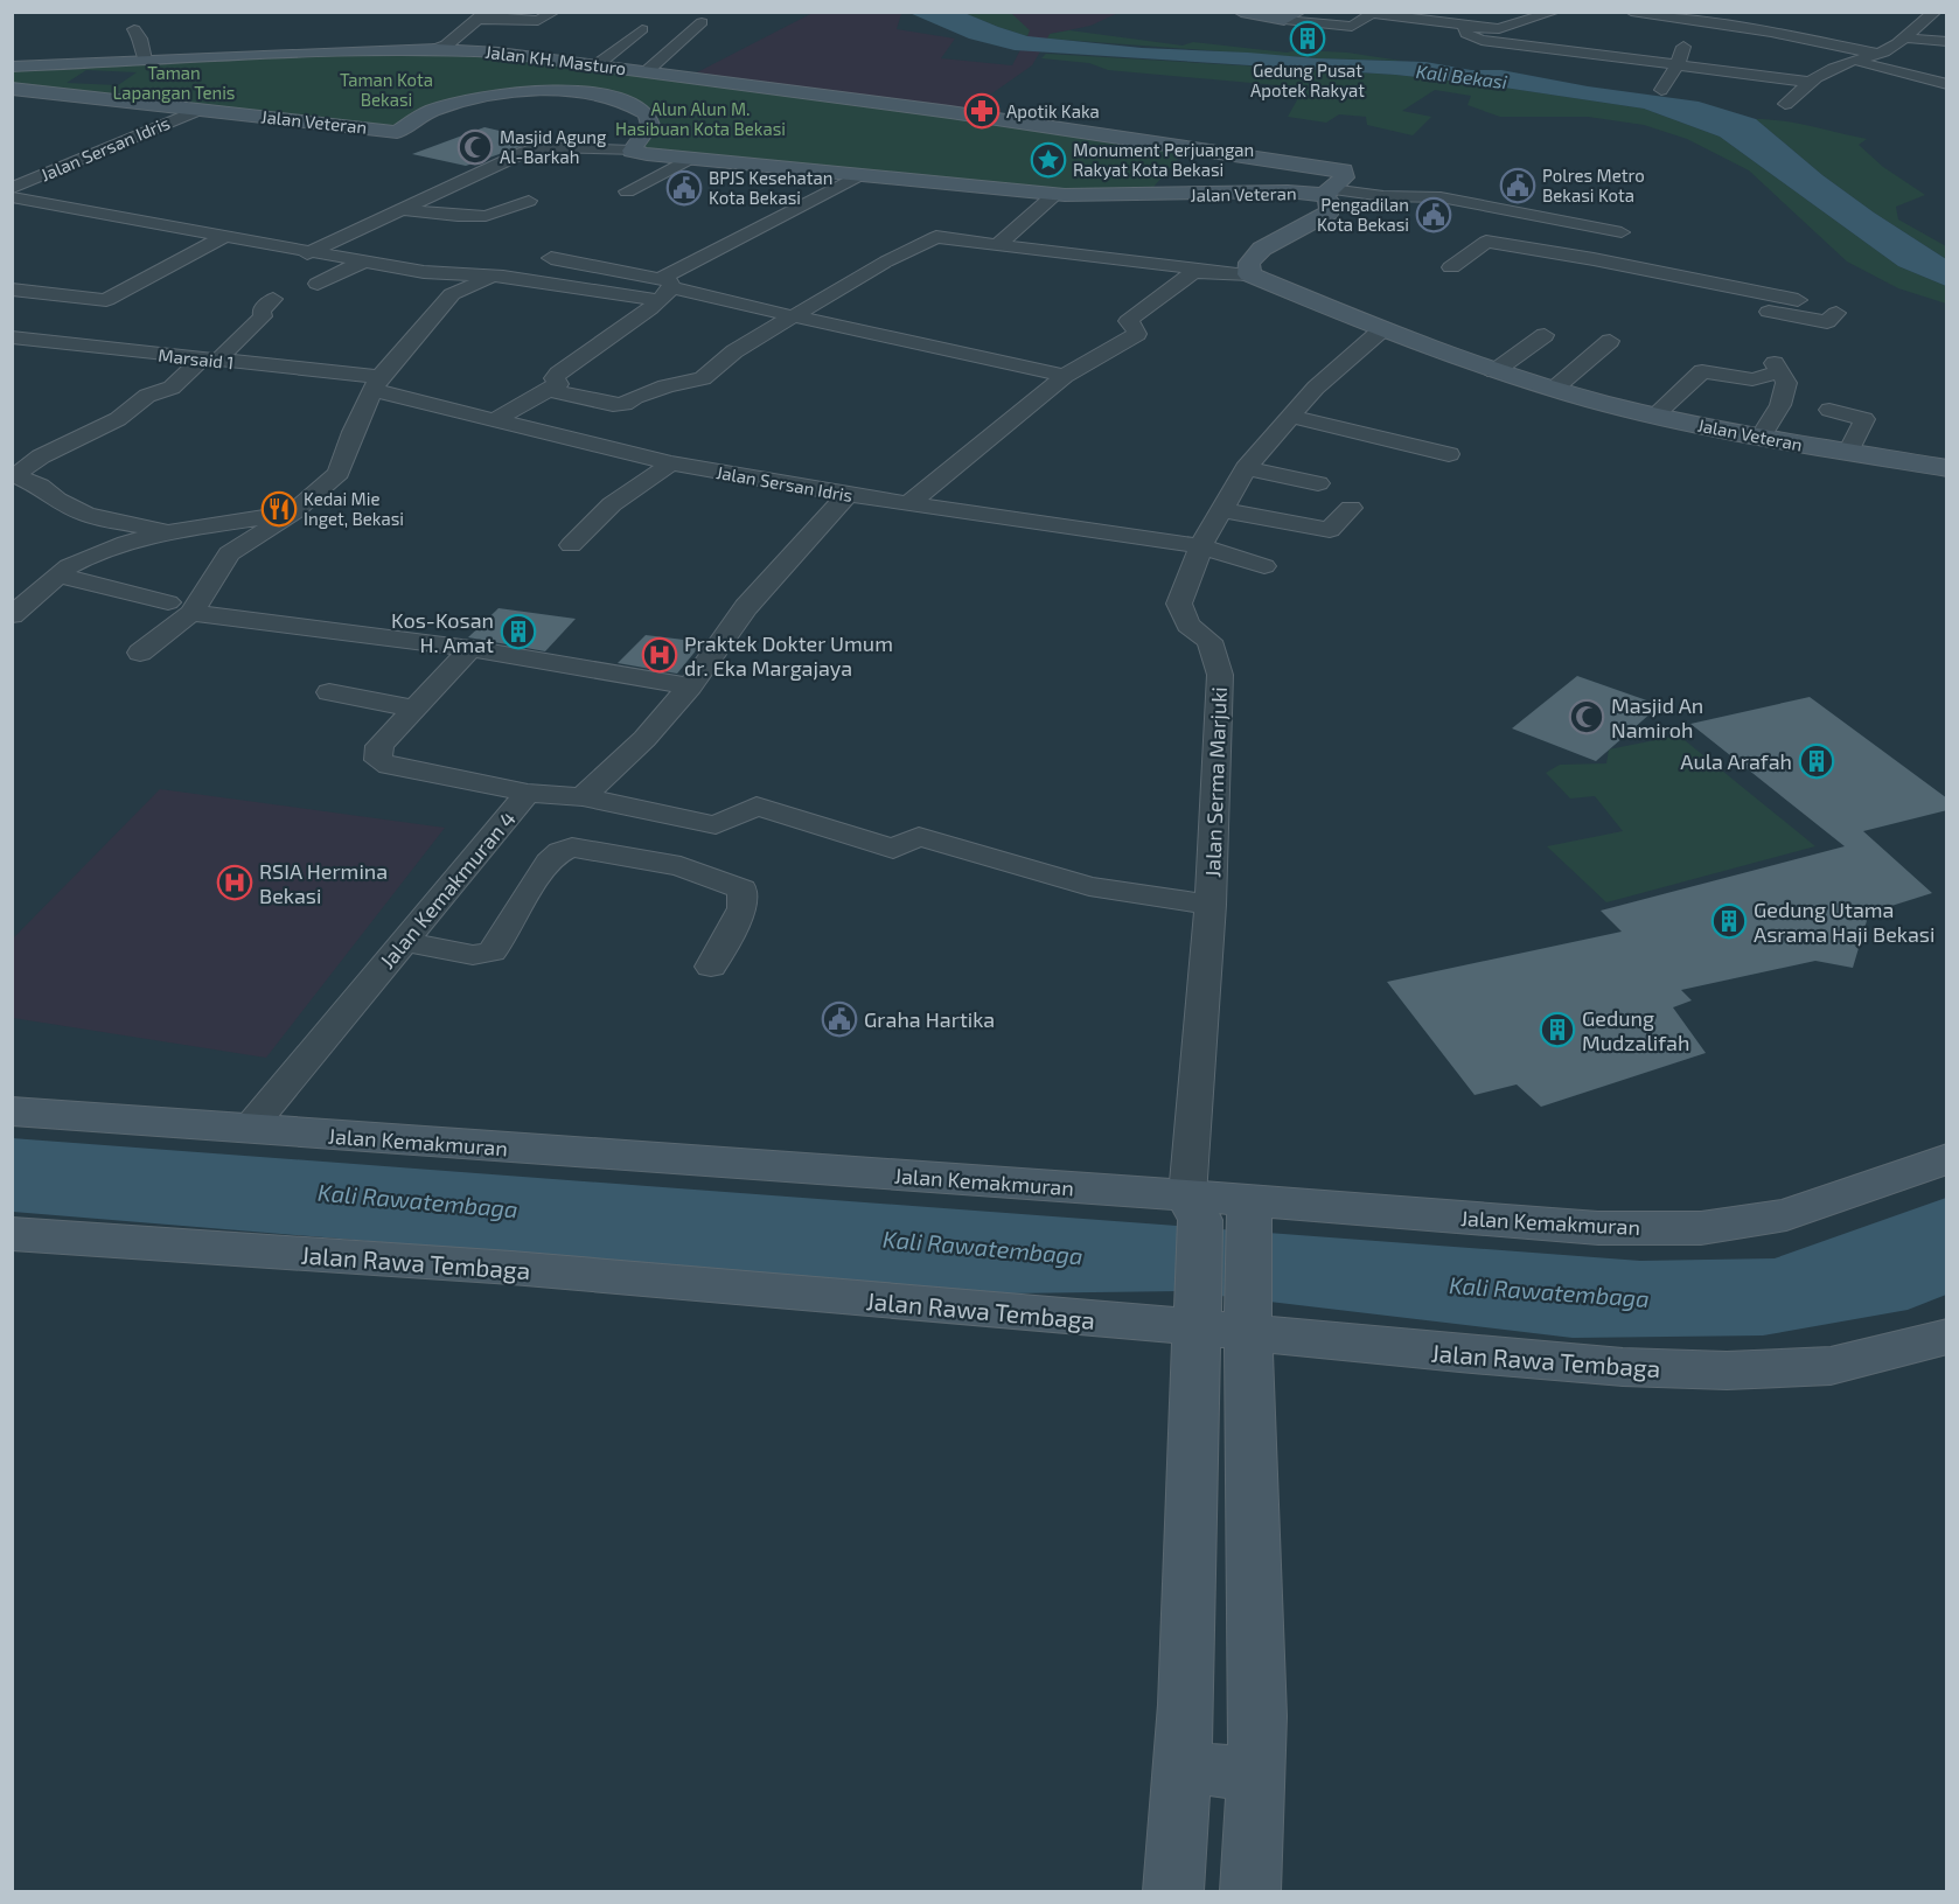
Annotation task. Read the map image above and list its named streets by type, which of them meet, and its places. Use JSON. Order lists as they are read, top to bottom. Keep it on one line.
{"streets":{"street":["Jalan KH. Masturo","Jalan Veteran","Jalan Sersan Idris","Marsaid 1","Jalan Serma Marjuki","Jalan Kemakmuran 4","Jalan Kemakmuran","Jalan Rawa Tembaga"]},"crossings":[["Jalan KH. Masturo","Jalan Veteran"],["Jalan Veteran","Jalan Sersan Idris"],["Jalan Veteran","Jalan Serma Marjuki"],["Jalan Sersan Idris","Marsaid 1"],["Jalan Sersan Idris","Jalan Serma Marjuki"],["Jalan Serma Marjuki","Jalan Kemakmuran"],["Jalan Kemakmuran 4","Jalan Kemakmuran"]],"water":["Kali Bekasi","Kali Rawatembaga"],"parks":["Taman Lapangan Tenis","Taman Kota Bekasi","Alun Alun M. Hasibuan Kota Bekasi"],"places":{"building":["Gedung Pusat Apotek Rakyat","Kos-Kosan H. Amat","Aula Arafah","Gedung Utama Asrama Haji Bekasi","Gedung Mudzalifah"],"pharmacy":["Apotik Kaka"],"mosque":["Masjid Agung Al-Barkah","Masjid An Namiroh"],"place":["Monument Perjuangan Rakyat Kota Bekasi"],"public building":["Polres Metro Bekasi Kota","BPJS Kesehatan Kota Bekasi","Pengadilan Kota Bekasi","Graha Hartika"],"restaurant":["Kedai Mie Inget, Bekasi"],"hospital":["Praktek Dokter Umum dr. Eka Margajaya","RSIA Hermina Bekasi"]}}
